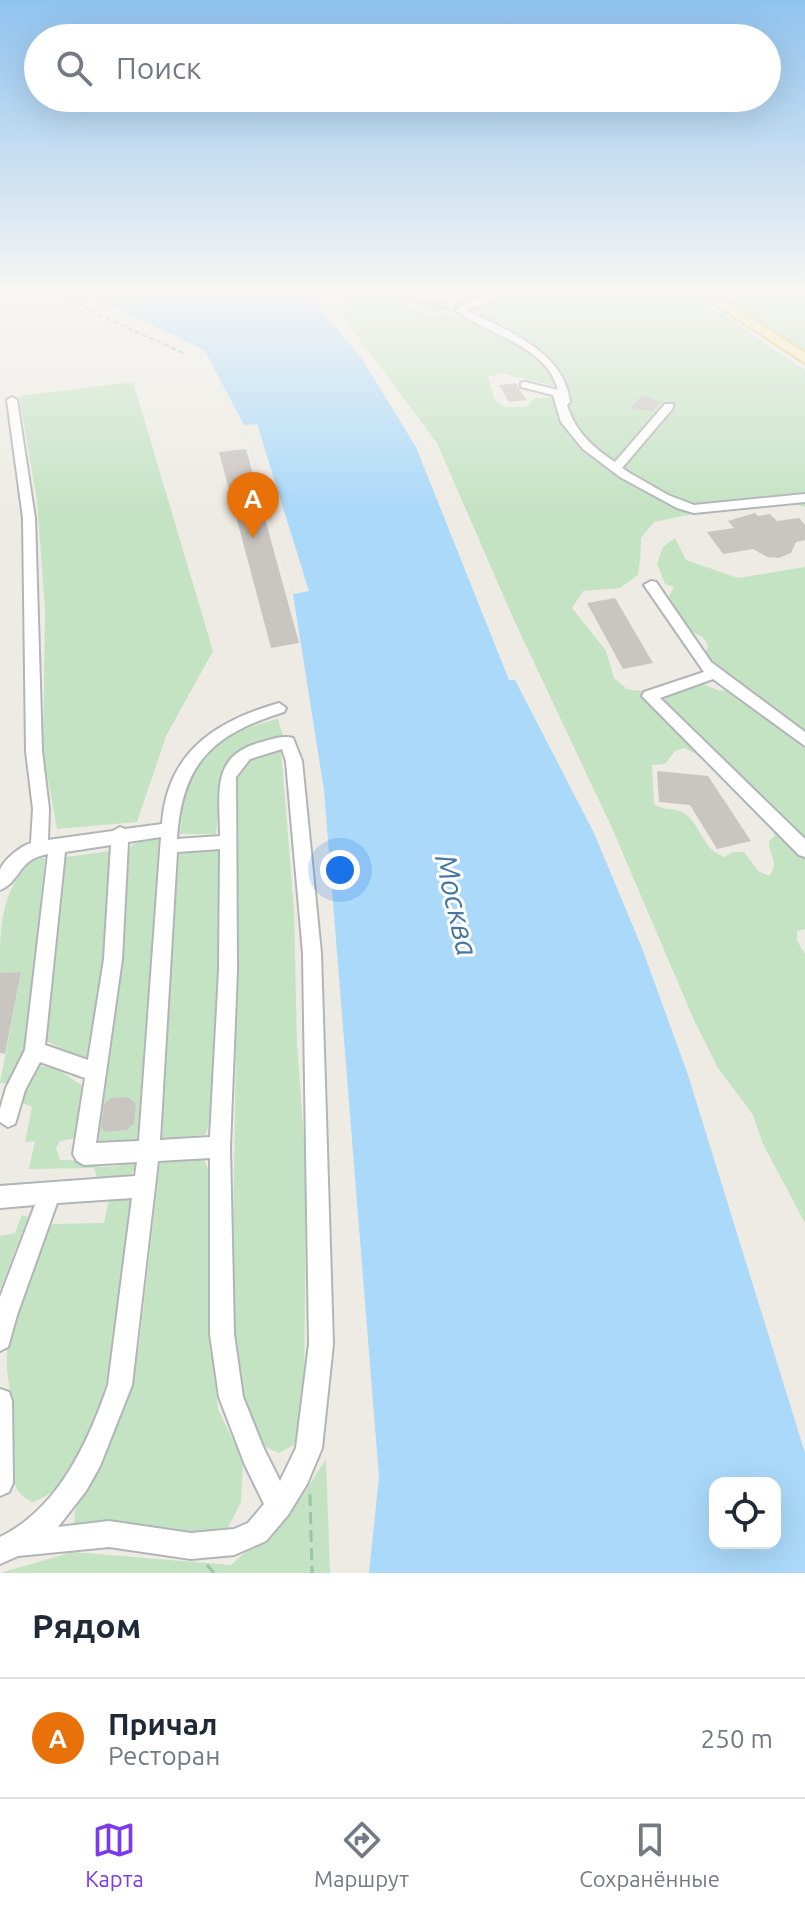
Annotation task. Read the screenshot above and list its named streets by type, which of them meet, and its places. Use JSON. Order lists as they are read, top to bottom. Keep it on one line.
{"water":["Москва"],"page":{"search":"Поиск","pins":"A","heading":"Рядом","list":[{"mark":"A","name":"Причал","note":"Ресторан","value":"250 m"}],"nav":["Карта","Маршрут","Сохранённые"]}}
